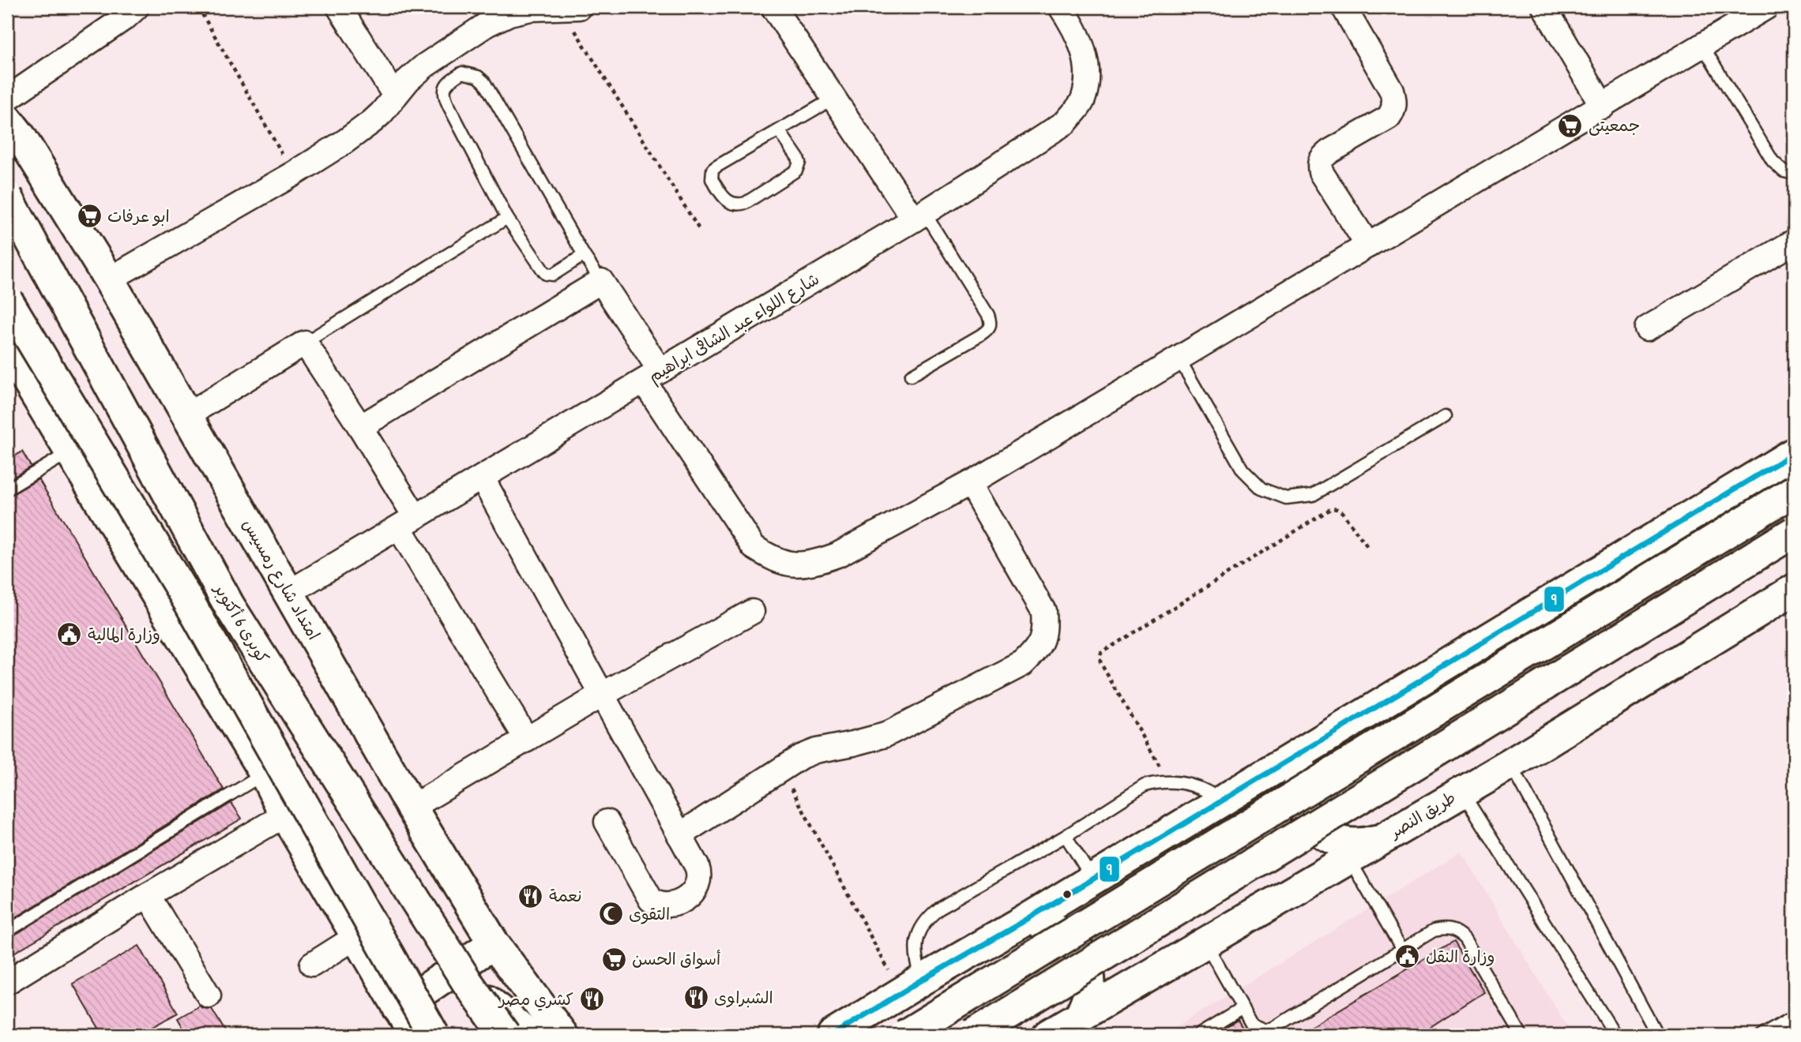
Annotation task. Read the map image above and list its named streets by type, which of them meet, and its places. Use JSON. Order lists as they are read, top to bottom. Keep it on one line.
{"streets":{"main road":["امتداد شارع رمسيس","كوبرى 6 أكتوبر","طريق النصر"],"street":["شارع اللواء عبد الشافى ابراهيم"]},"crossings":[["شارع اللواء عبد الشافى ابراهيم","امتداد شارع رمسيس"]],"places":{"supermarket":["جمعيتى","ابو عرفات","أسواق الحسن"],"public building":["وزارة المالية","وزارة النقل"],"restaurant":["نعمة","الشبراوى","كشري مصر"],"mosque":["التقوى"]},"lines":["transit line 9"]}
